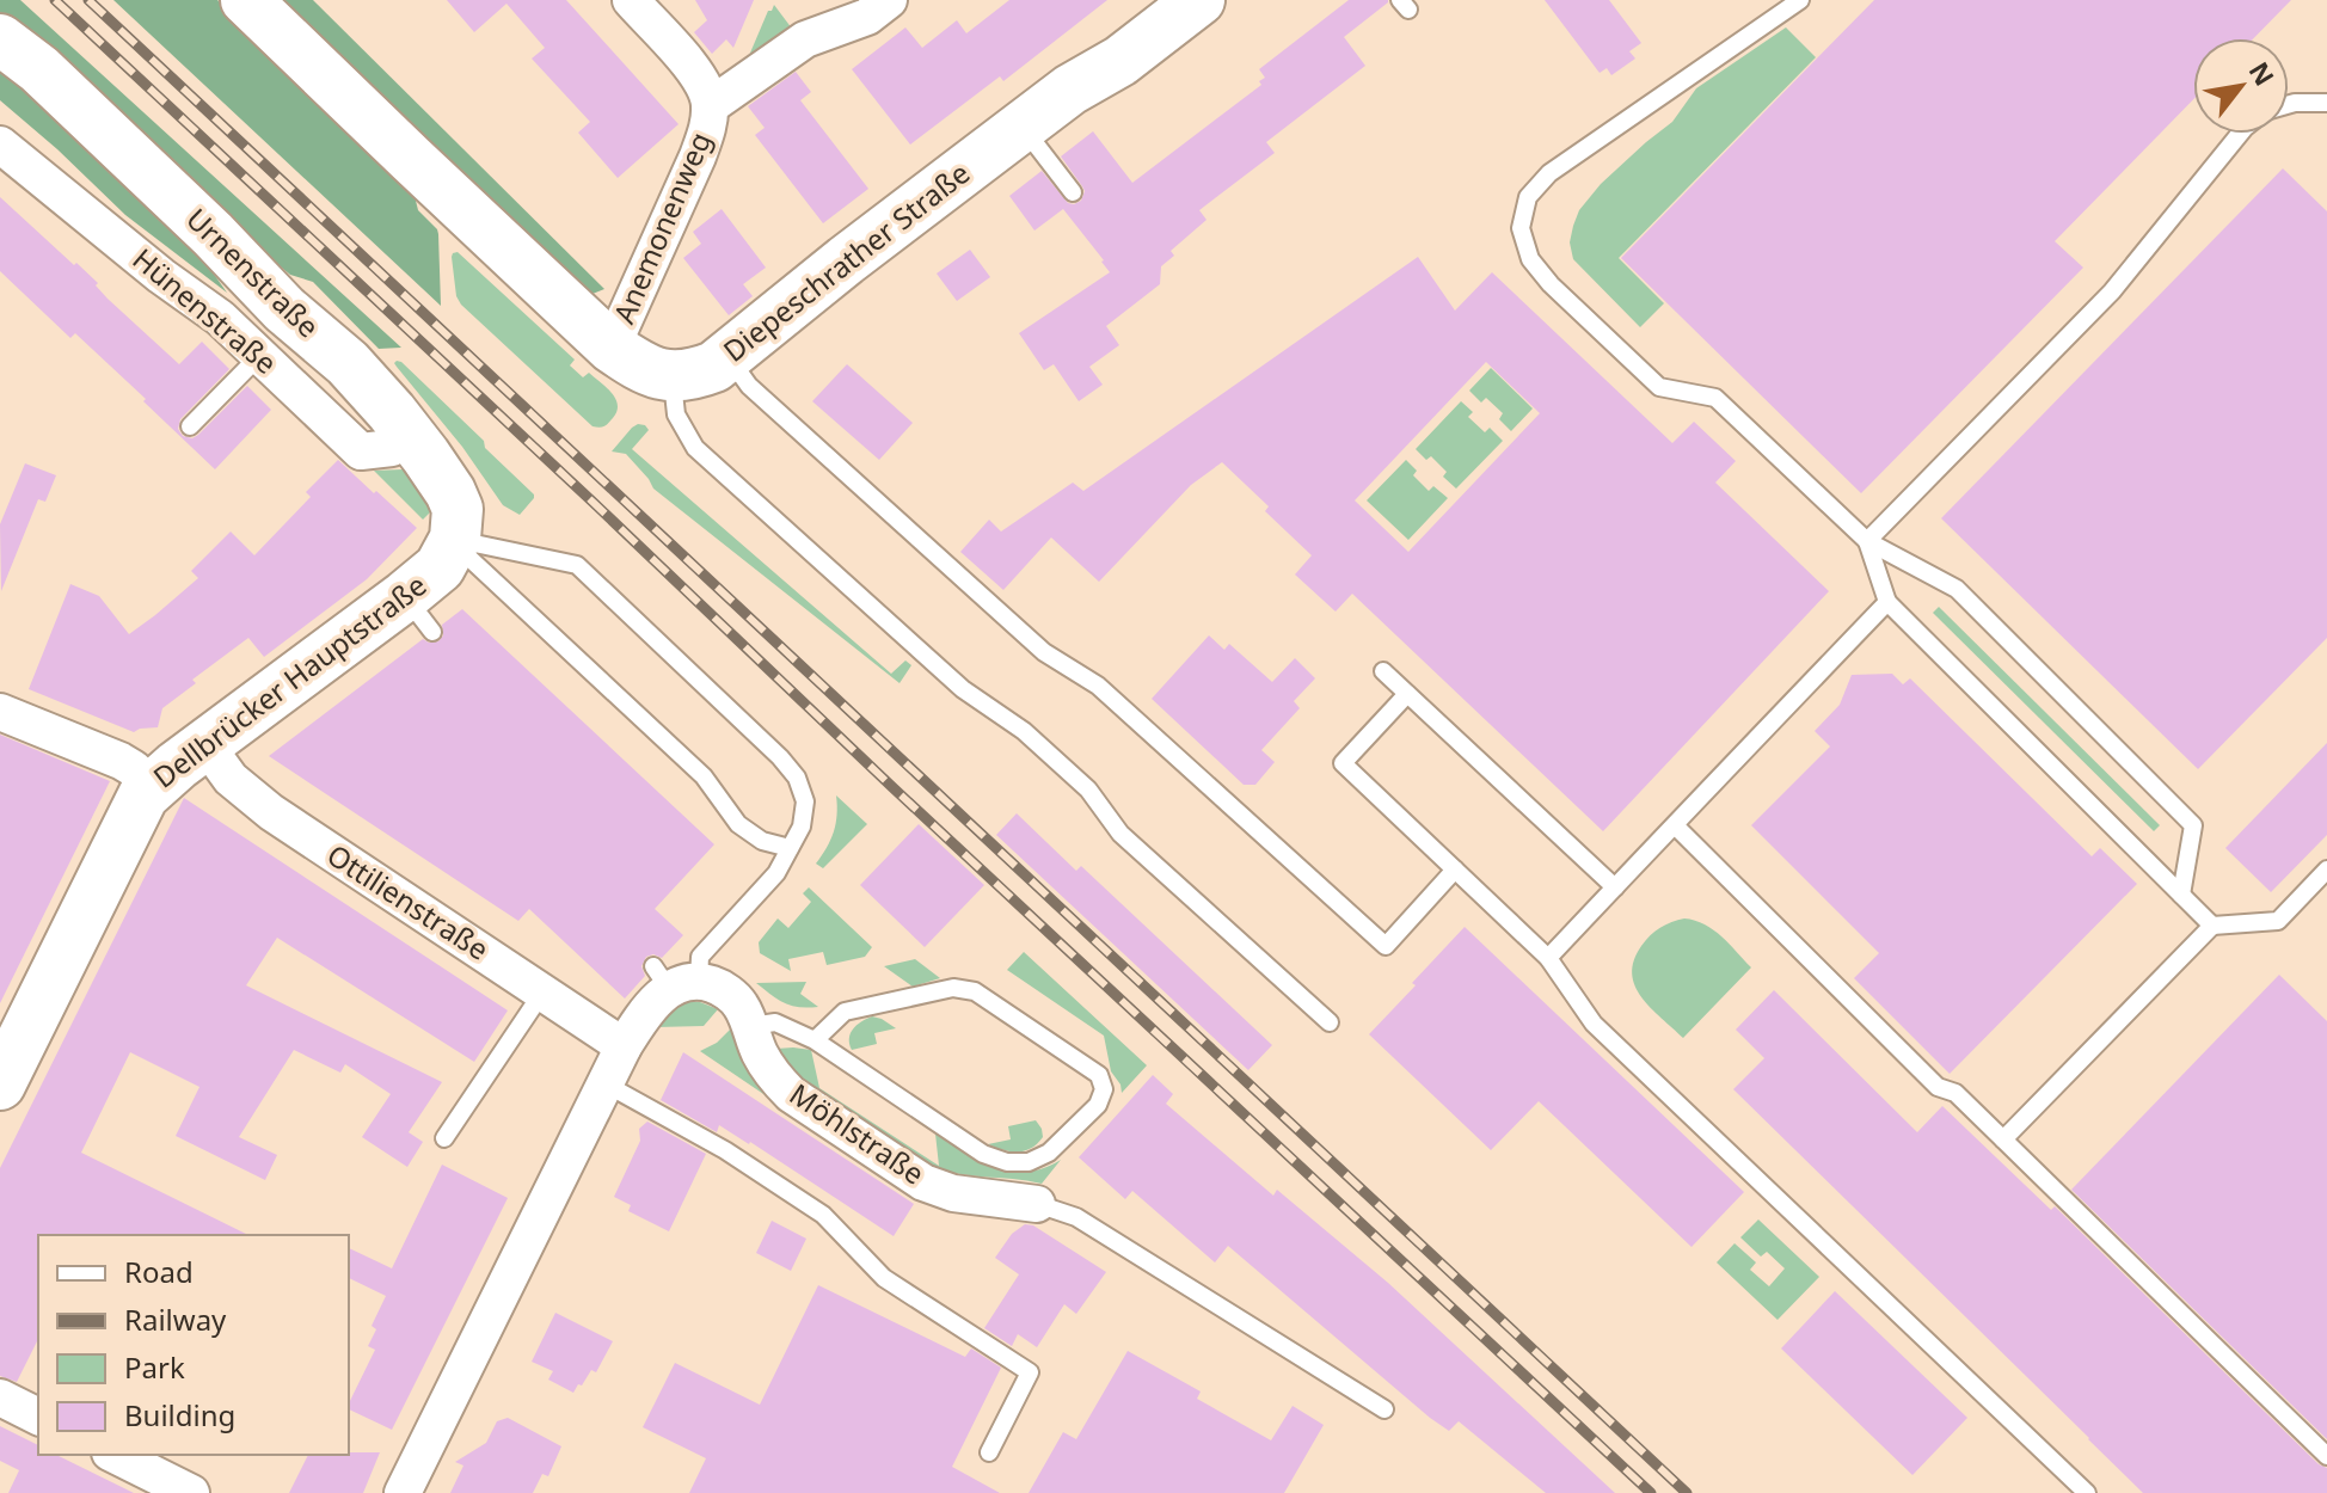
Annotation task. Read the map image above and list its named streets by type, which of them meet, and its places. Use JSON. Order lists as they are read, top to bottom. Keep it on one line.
{"streets":{"street":["Anemonenweg","Diepeschrather Straße","Urnenstraße","Hünenstraße","Dellbrücker Hauptstraße","Ottilienstraße","Möhlstraße"]},"crossings":[["Urnenstraße","Hünenstraße"],["Urnenstraße","Dellbrücker Hauptstraße"],["Dellbrücker Hauptstraße","Ottilienstraße"]],"legend":["Road","Railway","Park","Building"],"north":"top right"}
